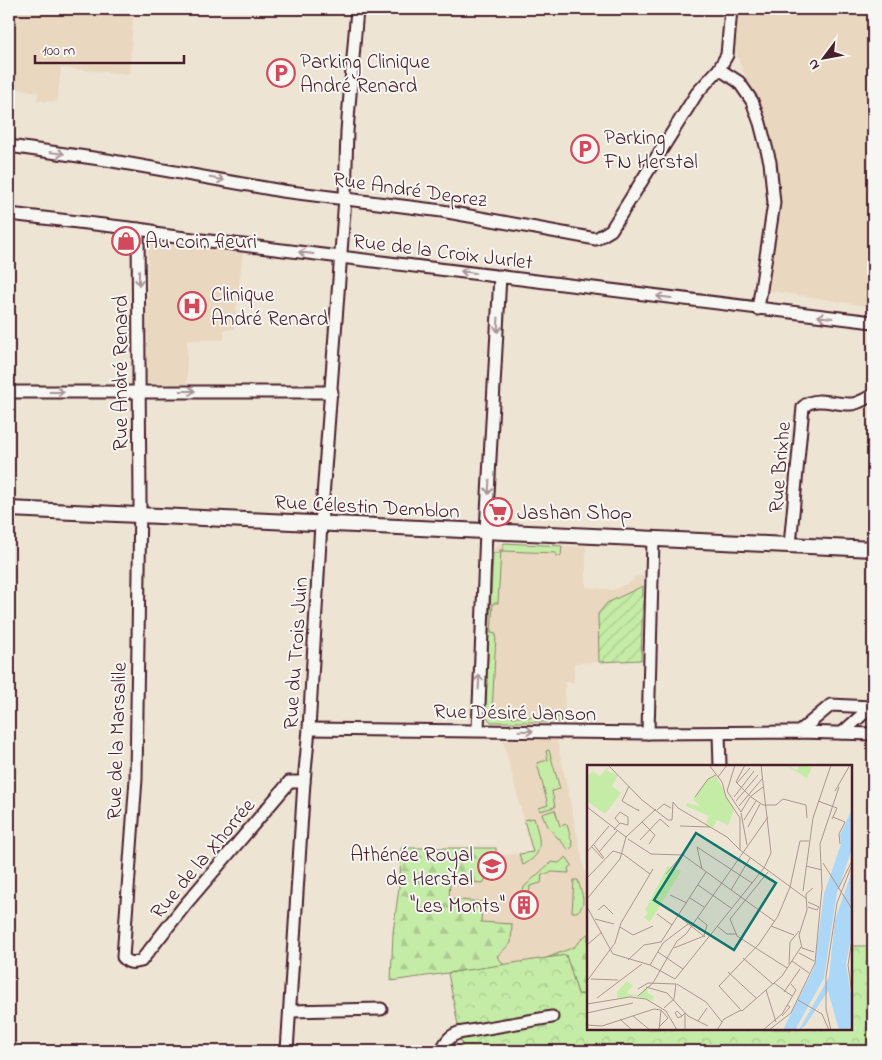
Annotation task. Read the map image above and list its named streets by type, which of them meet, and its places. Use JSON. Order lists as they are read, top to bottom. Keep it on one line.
{"streets":{"street":["Rue André Deprez","Rue de la Croix Jurlet","Rue André Renard","Rue Brixhe","Rue Célestin Demblon","Rue du Trois Juin","Rue Désiré Janson","Rue de la Marsalile","Rue de la Xhorrée"]},"crossings":[["Rue André Deprez","Rue du Trois Juin"],["Rue de la Croix Jurlet","Rue André Renard"],["Rue de la Croix Jurlet","Rue du Trois Juin"],["Rue André Renard","Rue Célestin Demblon"],["Rue André Renard","Rue de la Marsalile"],["Rue Brixhe","Rue Célestin Demblon"],["Rue Célestin Demblon","Rue du Trois Juin"],["Rue Célestin Demblon","Rue de la Marsalile"],["Rue du Trois Juin","Rue Désiré Janson"],["Rue du Trois Juin","Rue de la Xhorrée"],["Rue de la Marsalile","Rue de la Xhorrée"]],"one_way":["Rue André Deprez","Rue de la Croix Jurlet","Rue André Renard"],"places":{"parking":["Parking Clinique André Renard","Parking FN Herstal"],"shop":["Au coin fleuri"],"hospital":["Clinique André Renard"],"supermarket":["Jashan Shop"],"school or university":["Athénée Royal de Herstal"],"building":["\"Les Monts\""]},"scale_bar":"100 m","north":"bottom left"}
